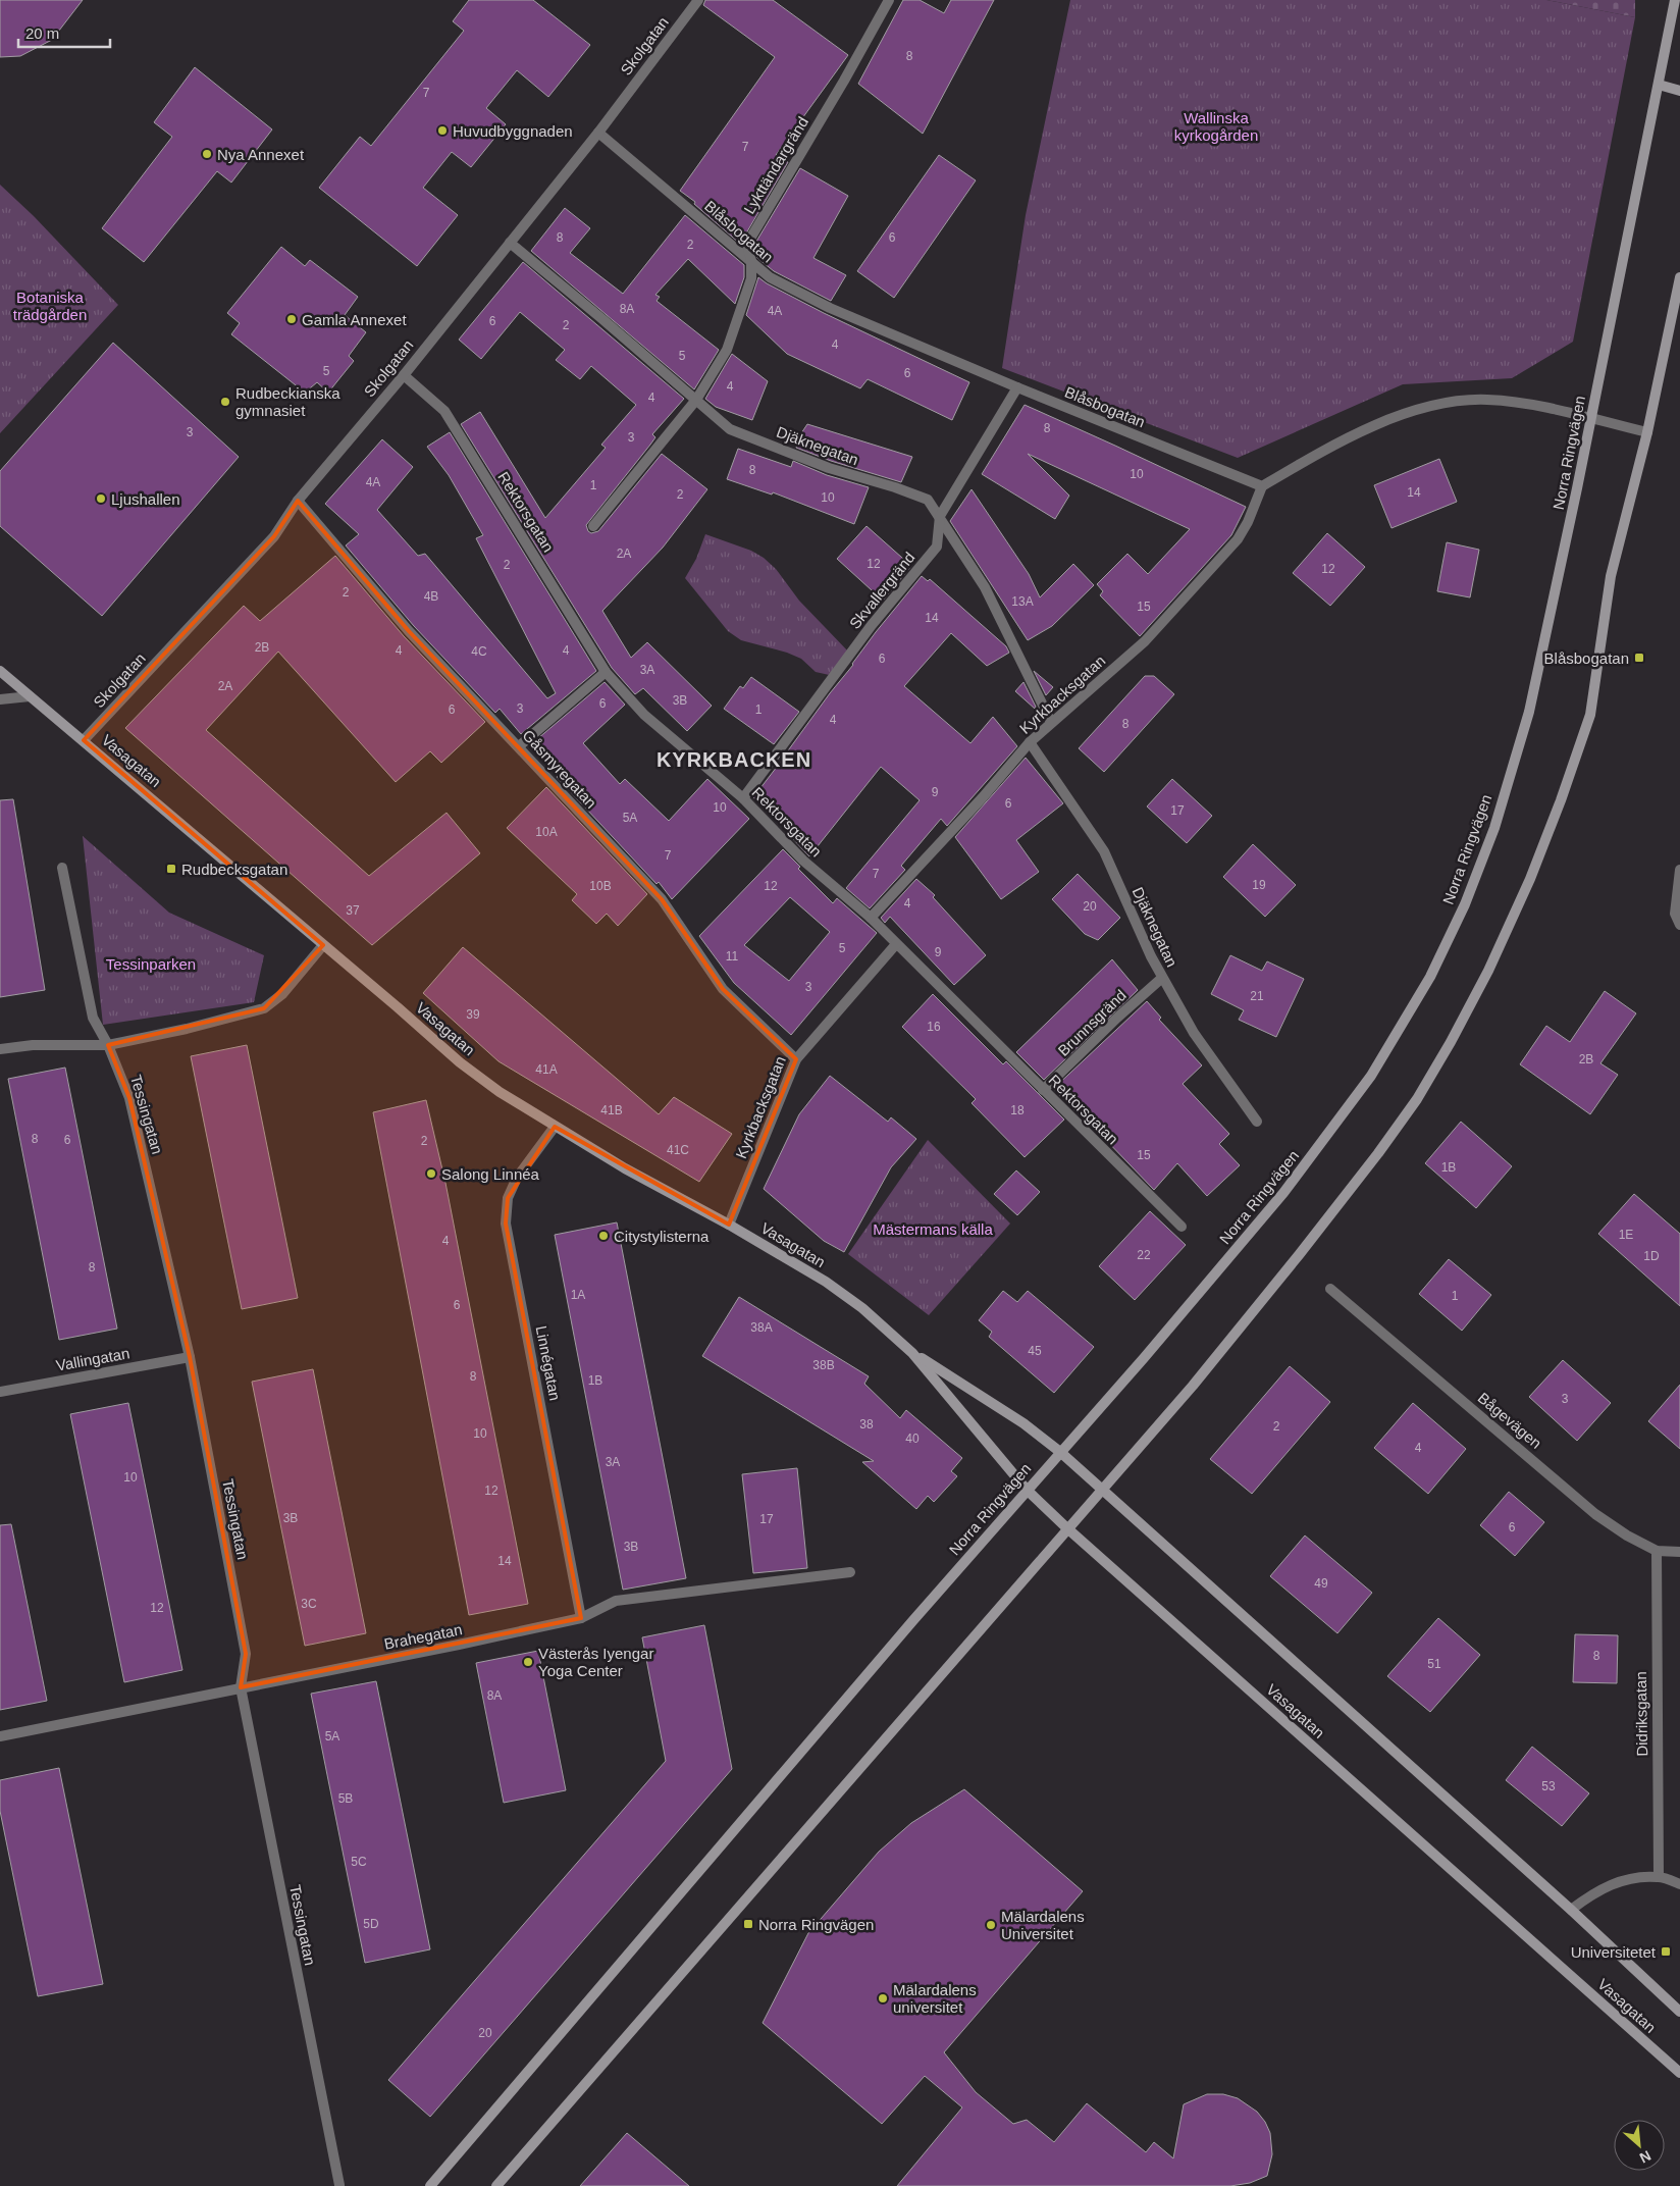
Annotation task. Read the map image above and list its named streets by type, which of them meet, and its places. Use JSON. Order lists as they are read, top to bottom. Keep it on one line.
{"streets":{"main road":["Norra Ringvägen","Vasagatan"],"street":["Skolgatan","Lykttändargränd","Blåsbogatan","Djäknegatan","Rektorsgatan","Skvallergränd","Kyrkbacksgatan","Gåsmyregatan","Brunnsgränd","Tessingatan","Vallingatan","Linnégatan","Bågevägen","Brahegatan","Didriksgatan"]},"crossings":[["Skolgatan","Blåsbogatan"],["Skolgatan","Djäknegatan"],["Skolgatan","Rektorsgatan"],["Skolgatan","Vasagatan"],["Skolgatan","Gåsmyregatan"],["Lykttändargränd","Blåsbogatan"],["Lykttändargränd","Djäknegatan"],["Blåsbogatan","Skvallergränd"],["Blåsbogatan","Kyrkbacksgatan"],["Djäknegatan","Skvallergränd"],["Djäknegatan","Kyrkbacksgatan"],["Djäknegatan","Brunnsgränd"],["Norra Ringvägen","Vasagatan"],["Rektorsgatan","Skvallergränd"],["Rektorsgatan","Kyrkbacksgatan"],["Rektorsgatan","Brunnsgränd"],["Kyrkbacksgatan","Vasagatan"],["Kyrkbacksgatan","Gåsmyregatan"],["Vasagatan","Linnégatan"],["Tessingatan","Vallingatan"],["Tessingatan","Brahegatan"],["Linnégatan","Brahegatan"],["Bågevägen","Didriksgatan"]],"districts":["KYRKBACKEN"],"parks":["Wallinska kyrkogården","Botaniska trädgården","Tessinparken","Mästermans källa"],"places":{"other":["Huvudbyggnaden","Nya Annexet","Gamla Annexet","Rudbeckianska gymnasiet","Ljushallen","Salong Linnéa","Citystylisterna","Västerås Iyengar Yoga Center","Mälardalens Universitet","Mälardalens universitet"],"transit":["Blåsbogatan","Rudbecksgatan","Norra Ringvägen","Universitetet"]},"house_numbers":["8","7","7","8","6","2","8A","4A","6","2","4","5","5","6","4","4","8","3","3","8","10","4A","1","14","2","10","2A","12","2","12","2","4B","13A","15","14","2B","4","4","4C","6","3A","2A","3B","6","3","6","1","4","8","9","6","10","17","5A","10A","7","7","19","10B","12","4","20","37","5","9","11","3","21","39","16","2B","41A","41B","18","8","6","2","41C","15","1B","1E","4","22","1D","8","1A","1","6","38A","45","38B","8","1B","3","38","2","10","40","4","3A","10","12","3B","17","6","3B","14","49","3C","12","8","51","8A","5A","53","5B","5C","5D","20"],"scale_bar":"20 m","north":"bottom right"}
